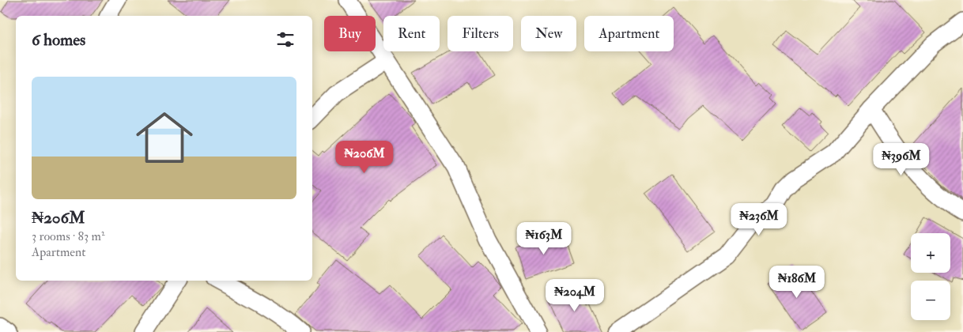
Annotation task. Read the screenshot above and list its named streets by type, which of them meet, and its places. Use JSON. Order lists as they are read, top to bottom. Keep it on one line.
{"page":{"chip":["Buy","Rent","Filters","New","Apartment"],"heading":"6 homes","list":[{"name":"₦206M","note":"3 rooms · 83 m² · Apartment"}],"price":["₦206M","₦396M","₦236M","₦163M","₦186M","₦204M"],"map_buttons":["+","−"]}}
